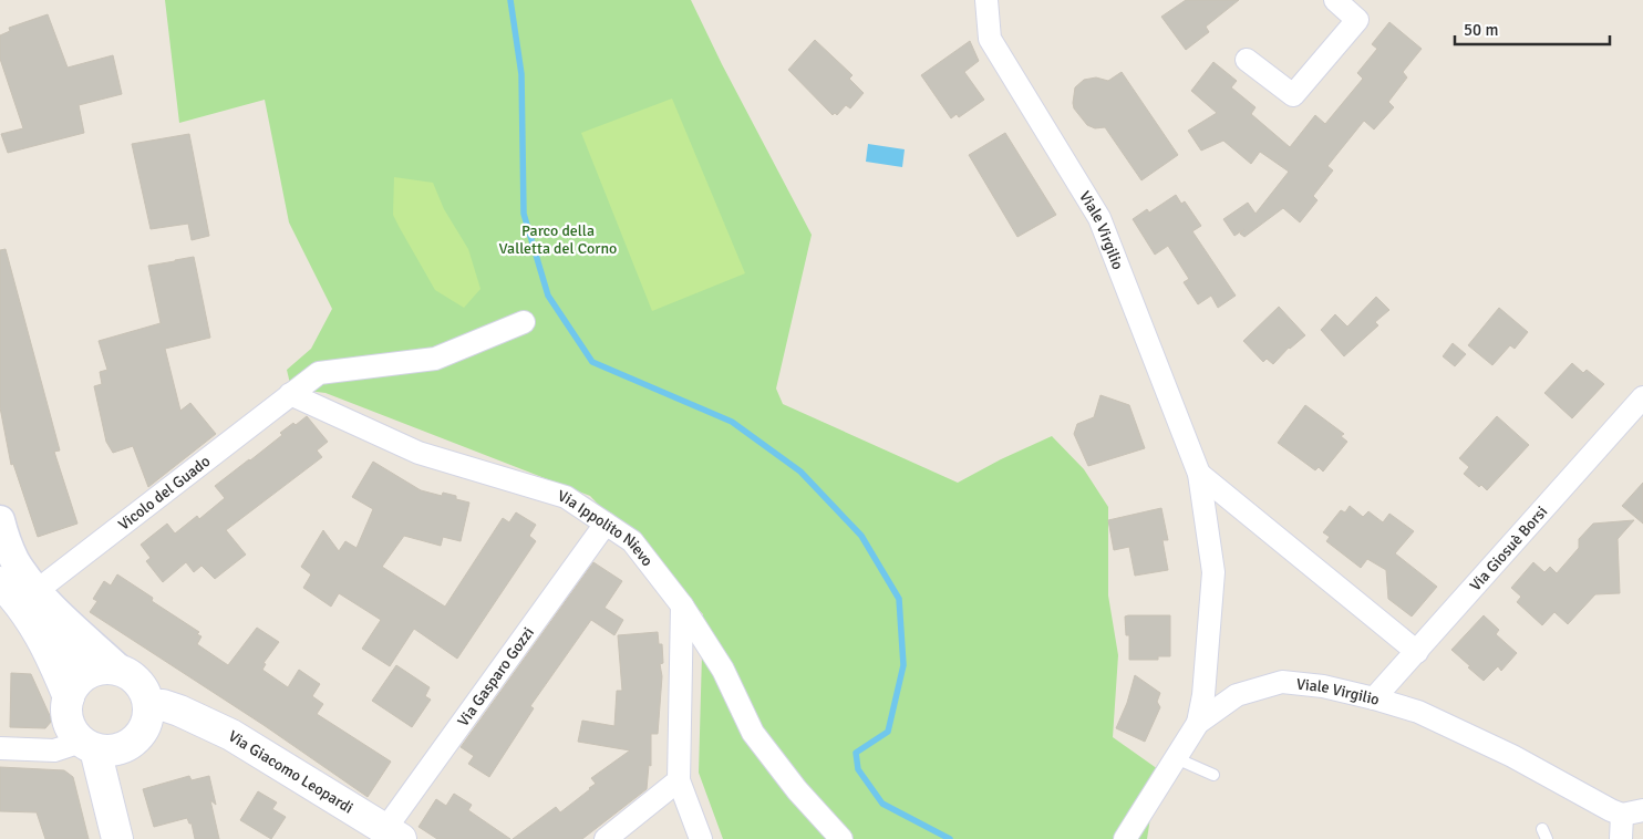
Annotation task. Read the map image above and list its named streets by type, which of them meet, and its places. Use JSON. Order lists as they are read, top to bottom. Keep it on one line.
{"streets":{"main road":["Via Giacomo Leopardi"],"street":["Viale Virgilio","Vicolo del Guado","Via Ippolito Nievo","Via Giosuè Borsi","Via Gasparo Gozzi"]},"crossings":[["Viale Virgilio","Via Giosuè Borsi"],["Vicolo del Guado","Via Ippolito Nievo"],["Via Ippolito Nievo","Via Gasparo Gozzi"],["Via Gasparo Gozzi","Via Giacomo Leopardi"]],"parks":["Parco della Valletta del Corno"],"scale_bar":"50 m"}
